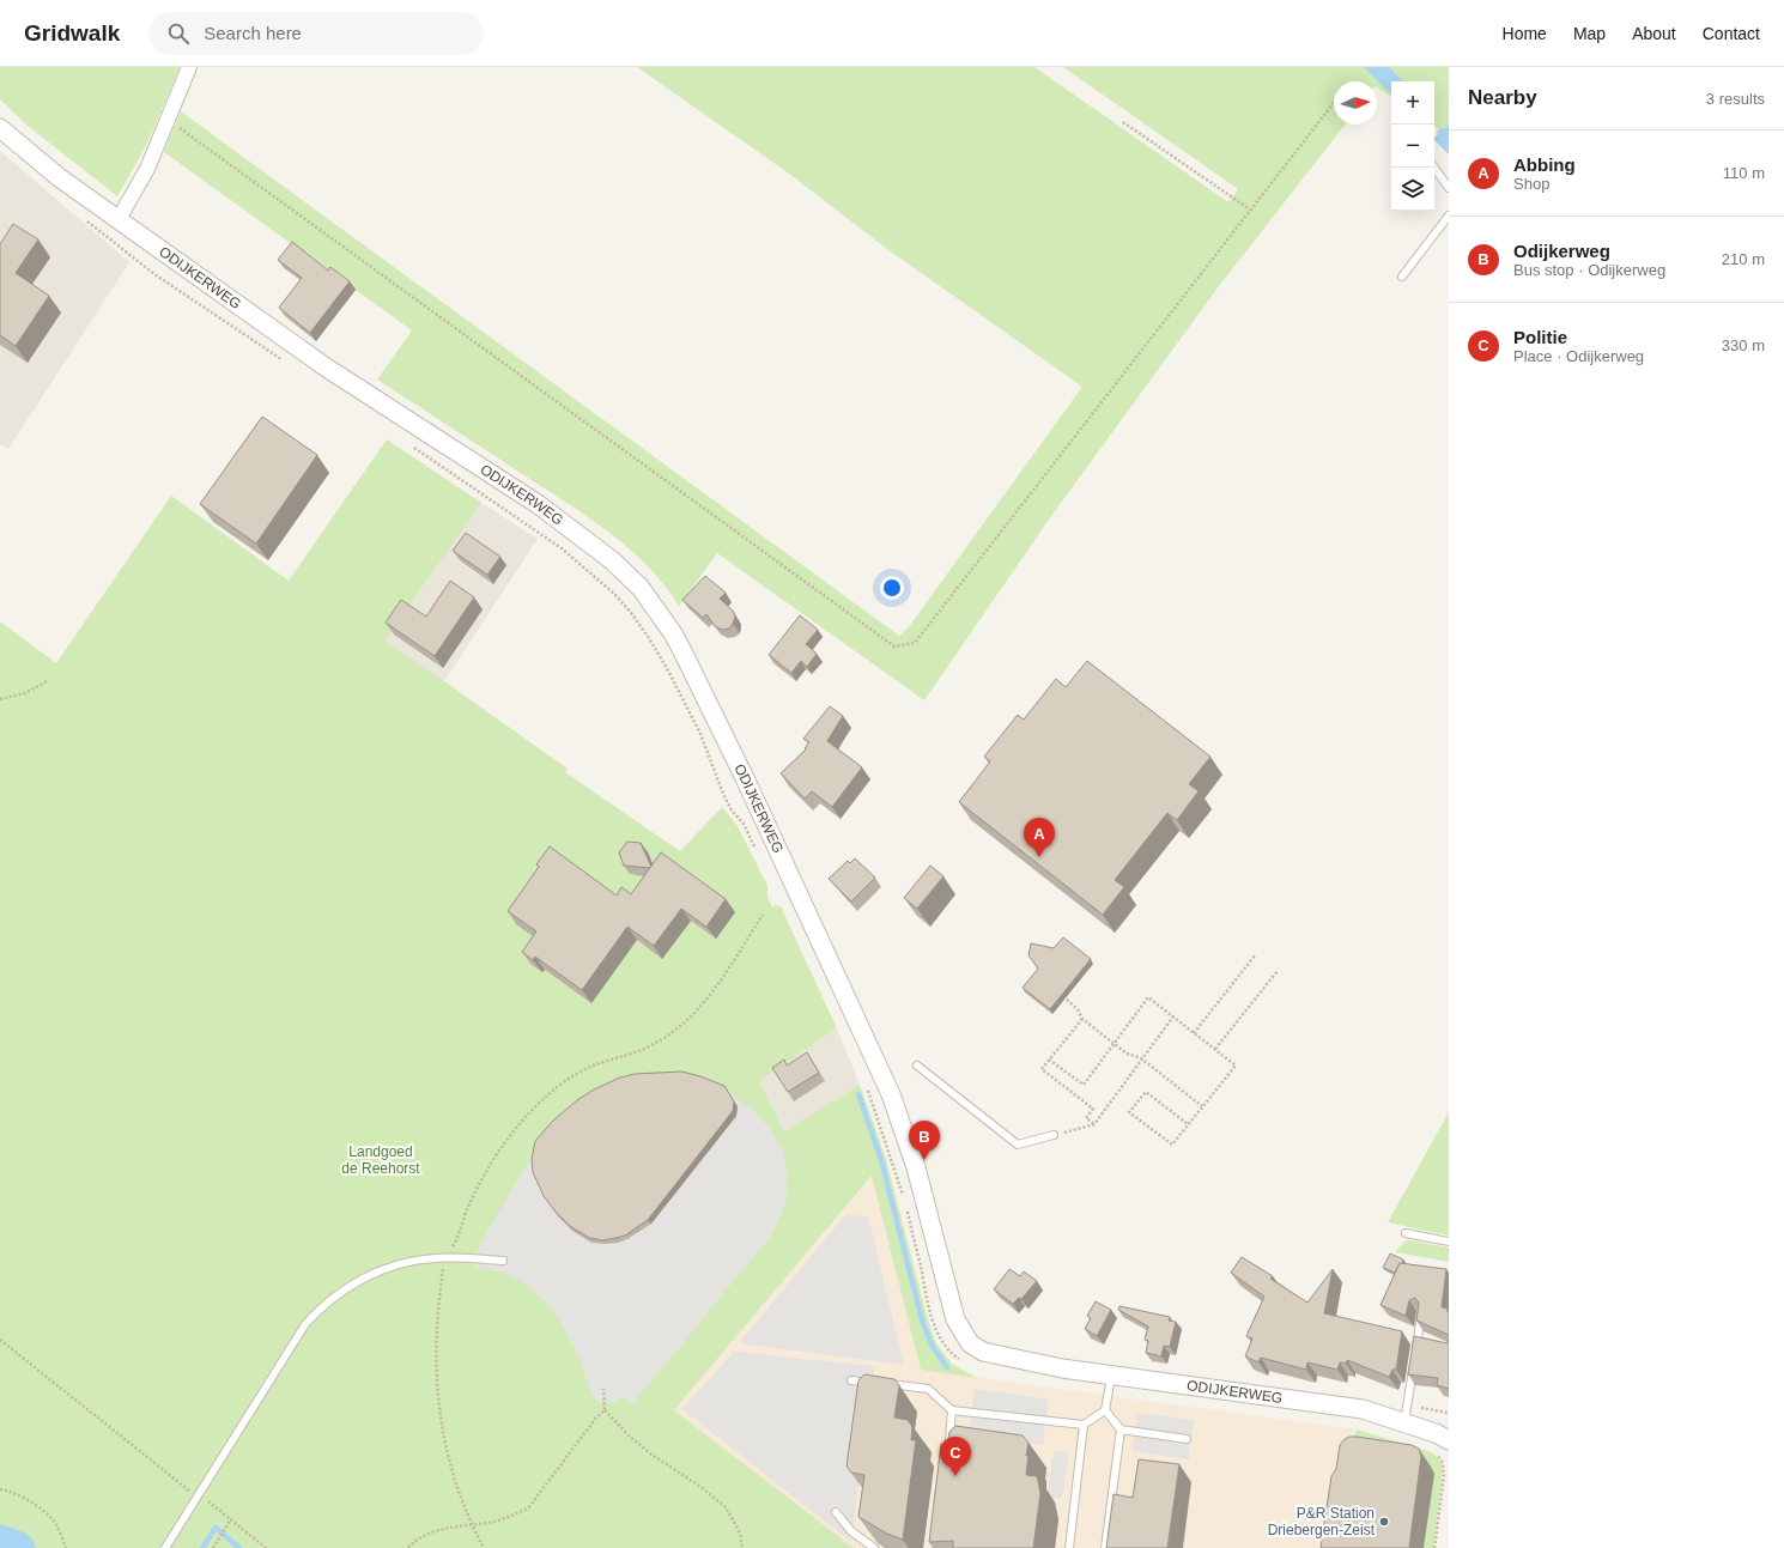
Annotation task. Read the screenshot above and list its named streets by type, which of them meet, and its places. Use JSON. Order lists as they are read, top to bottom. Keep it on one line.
{"streets":{"street":["ODIJKERWEG"]},"parks":["Landgoed de Reehorst"],"places":["P&R Station Driebergen-Zeist"],"north":"right","page":{"header":"Gridwalk","search":"Search here","nav":["Home","Map","About","Contact"],"heading":["Nearby","3 results"],"map_buttons":["+","−"],"list":[{"mark":"A","name":"Abbing","note":"Shop","value":"110 m"},{"mark":"B","name":"Odijkerweg","note":"Bus stop · Odijkerweg","value":"210 m"},{"mark":"C","name":"Politie","note":"Place · Odijkerweg","value":"330 m"}],"pins":["A","B","C"]}}
